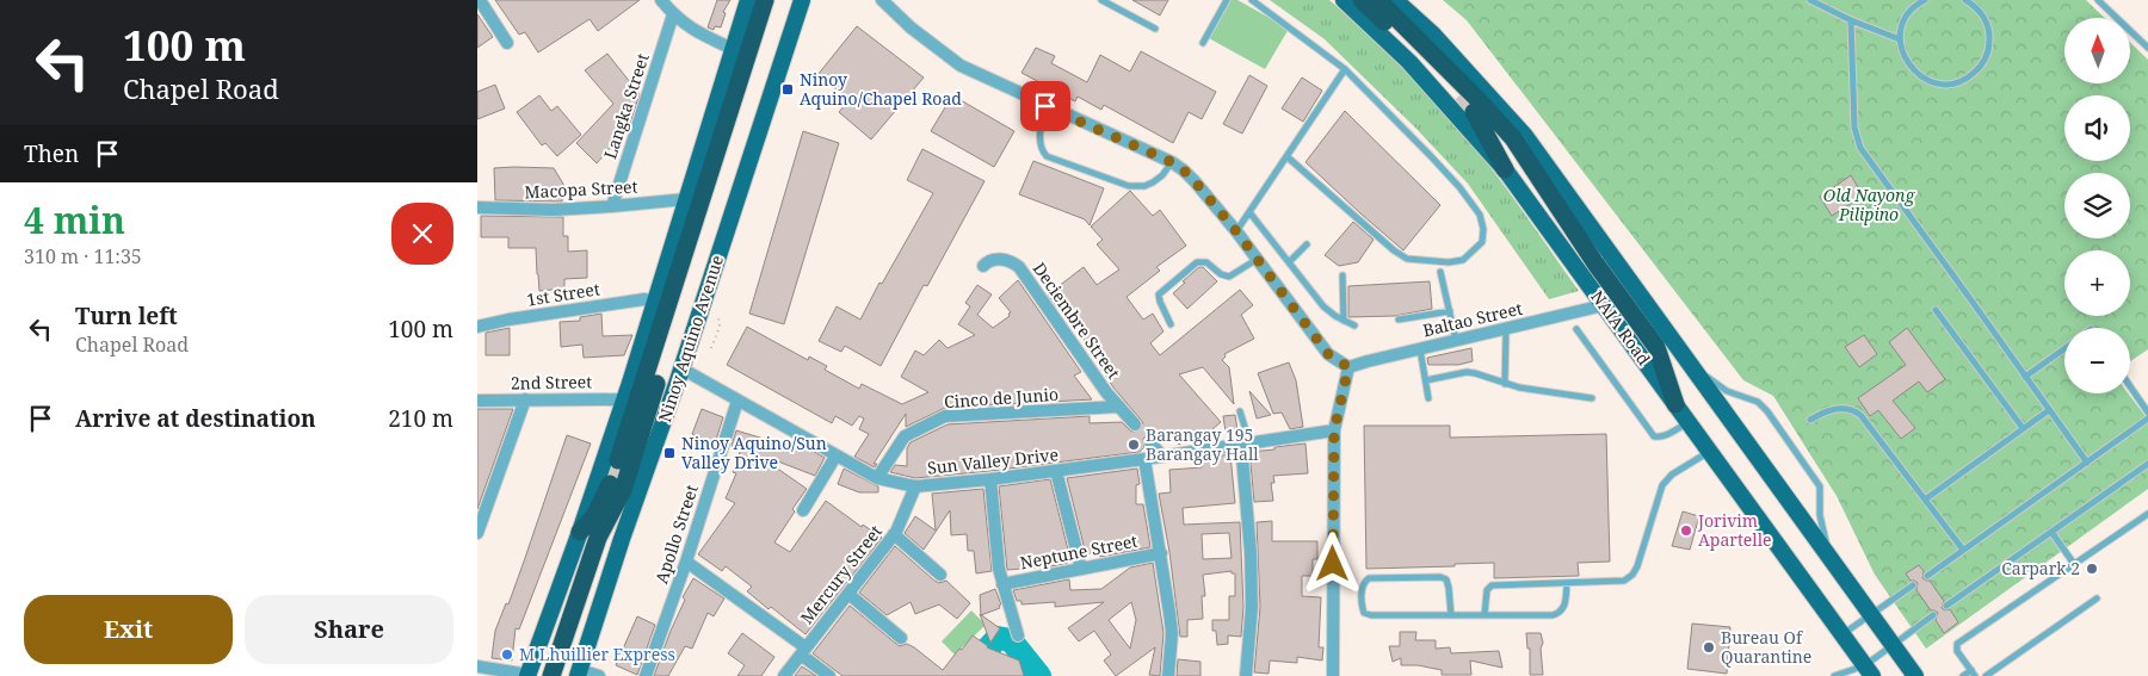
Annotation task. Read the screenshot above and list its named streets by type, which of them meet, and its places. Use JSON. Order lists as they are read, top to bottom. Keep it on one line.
{"streets":{"main road":["NAIA Road","Ninoy Aquino Avenue"],"street":["Langka Street","Macopa Street","1st Street","Baltao Street","Deciembre Street","2nd Street","Cinco de Junio","Sun Valley Drive","Apollo Street","Neptune Street","Mercury Street"]},"crossings":[["Langka Street","Macopa Street"],["Baltao Street","NAIA Road"],["Deciembre Street","Cinco de Junio"],["Ninoy Aquino Avenue","Sun Valley Drive"],["Cinco de Junio","Sun Valley Drive"],["Sun Valley Drive","Apollo Street"],["Sun Valley Drive","Mercury Street"]],"parks":["Old Nayong Pilipino"],"places":{"transit":["Ninoy Aquino/Chapel Road","Ninoy Aquino/Sun Valley Drive"],"other":["Barangay 195 Barangay Hall","Jorivim Apartelle","Carpark 2","Bureau Of Quarantine","M Lhuillier Express"]},"north":"top","page":{"turn":["100 m","Chapel Road"],"map_buttons":["+","−"],"then":"Then","heading":["4 min","310 m · 11:35"],"list":[{"name":"Turn left","note":"Chapel Road","value":"100 m"},{"name":"Arrive at destination","value":"210 m"}],"buttons":["Exit","Share"]}}
